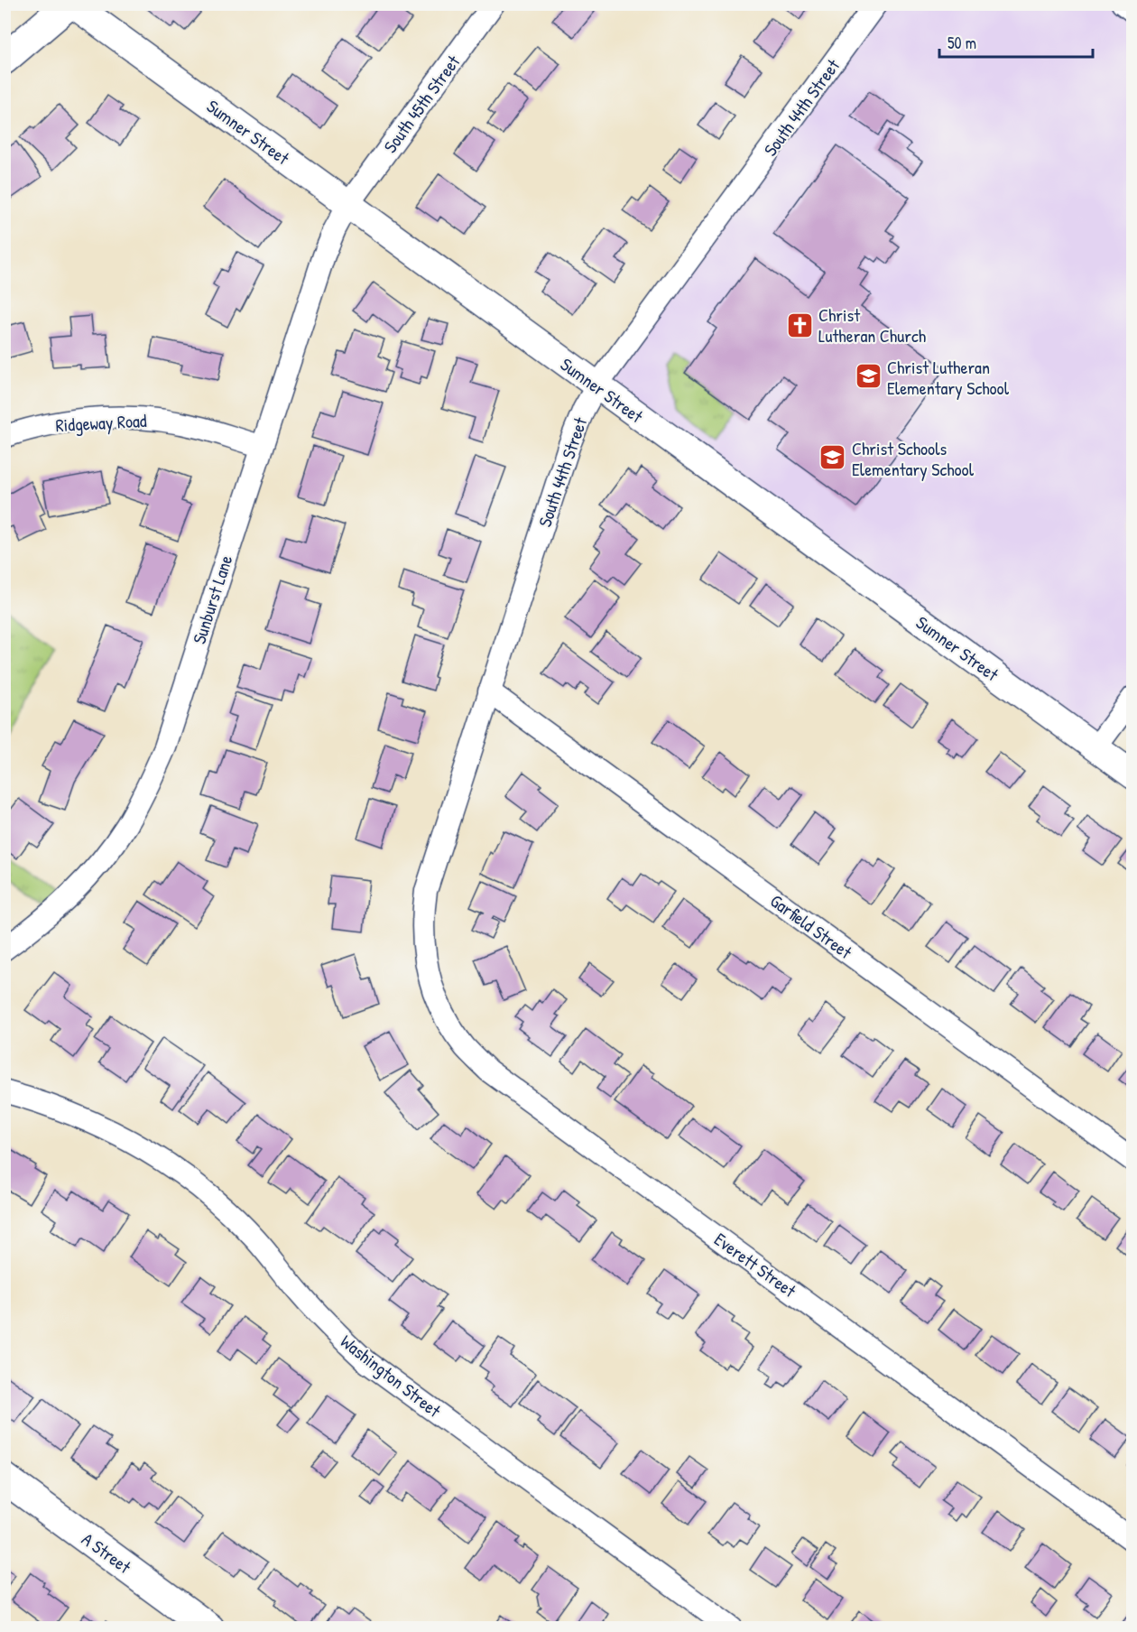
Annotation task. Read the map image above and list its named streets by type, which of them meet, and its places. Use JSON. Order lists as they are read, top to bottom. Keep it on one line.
{"streets":{"main road":["A Street"],"street":["South 45th Street","South 44th Street","Sumner Street","Ridgeway Road","Sunburst Lane","Garfield Street","Everett Street","Washington Street"]},"crossings":[["South 45th Street","Sumner Street"],["South 45th Street","Sunburst Lane"],["South 44th Street","Sumner Street"],["South 44th Street","Garfield Street"],["South 44th Street","Everett Street"],["Sumner Street","Sunburst Lane"],["Ridgeway Road","Sunburst Lane"]],"places":{"church":["Christ Lutheran Church"],"school or university":["Christ Lutheran Elementary School","Christ Schools Elementary School"]},"scale_bar":"50 m"}
